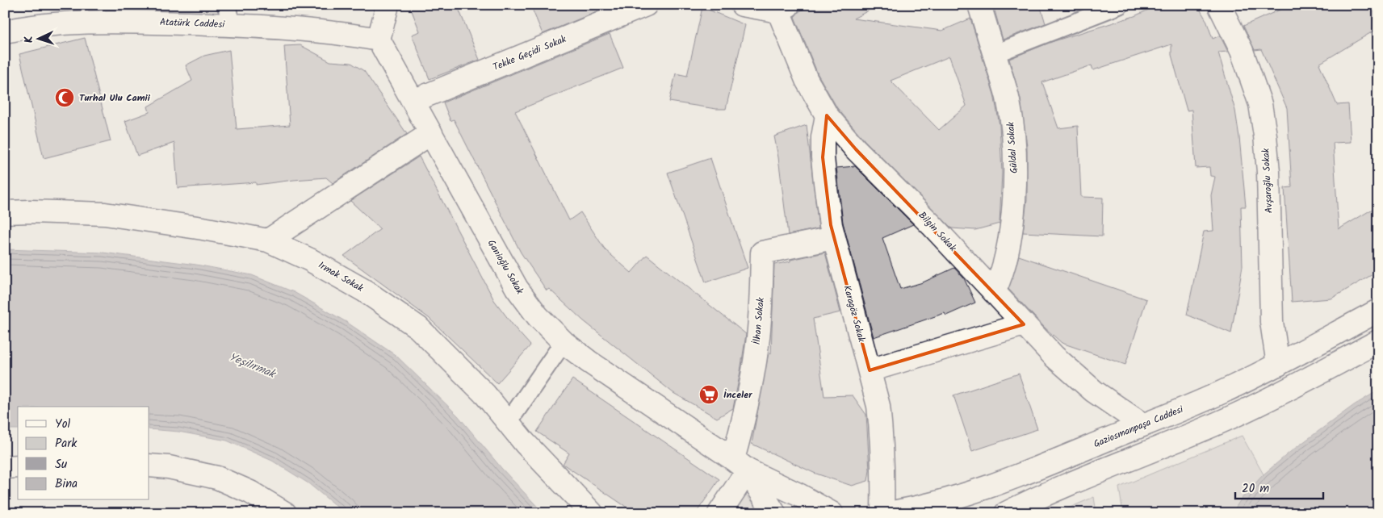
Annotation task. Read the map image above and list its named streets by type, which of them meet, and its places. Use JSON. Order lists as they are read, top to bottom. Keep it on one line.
{"streets":{"street":["Atatürk Caddesi","Tekke Geçidi Sokak","Güldal Sokak","Avşaroğlu Sokak","Bilgin Sokak","Ganioğlu Sokak","Irmak Sokak","Karagöz Sokak","İlhan Sokak","Gaziosmanpaşa Caddesi"]},"crossings":[["Atatürk Caddesi","Ganioğlu Sokak"],["Tekke Geçidi Sokak","Ganioğlu Sokak"],["Güldal Sokak","Bilgin Sokak"],["Avşaroğlu Sokak","Gaziosmanpaşa Caddesi"],["Bilgin Sokak","Karagöz Sokak"],["Bilgin Sokak","Gaziosmanpaşa Caddesi"],["Ganioğlu Sokak","İlhan Sokak"],["Karagöz Sokak","İlhan Sokak"]],"water":["Yeşilırmak"],"places":{"mosque":["Turhal Ulu Camii"],"supermarket":["İnceler"]},"legend":["Yol","Park","Su","Bina"],"scale_bar":"20 m","north":"left"}
